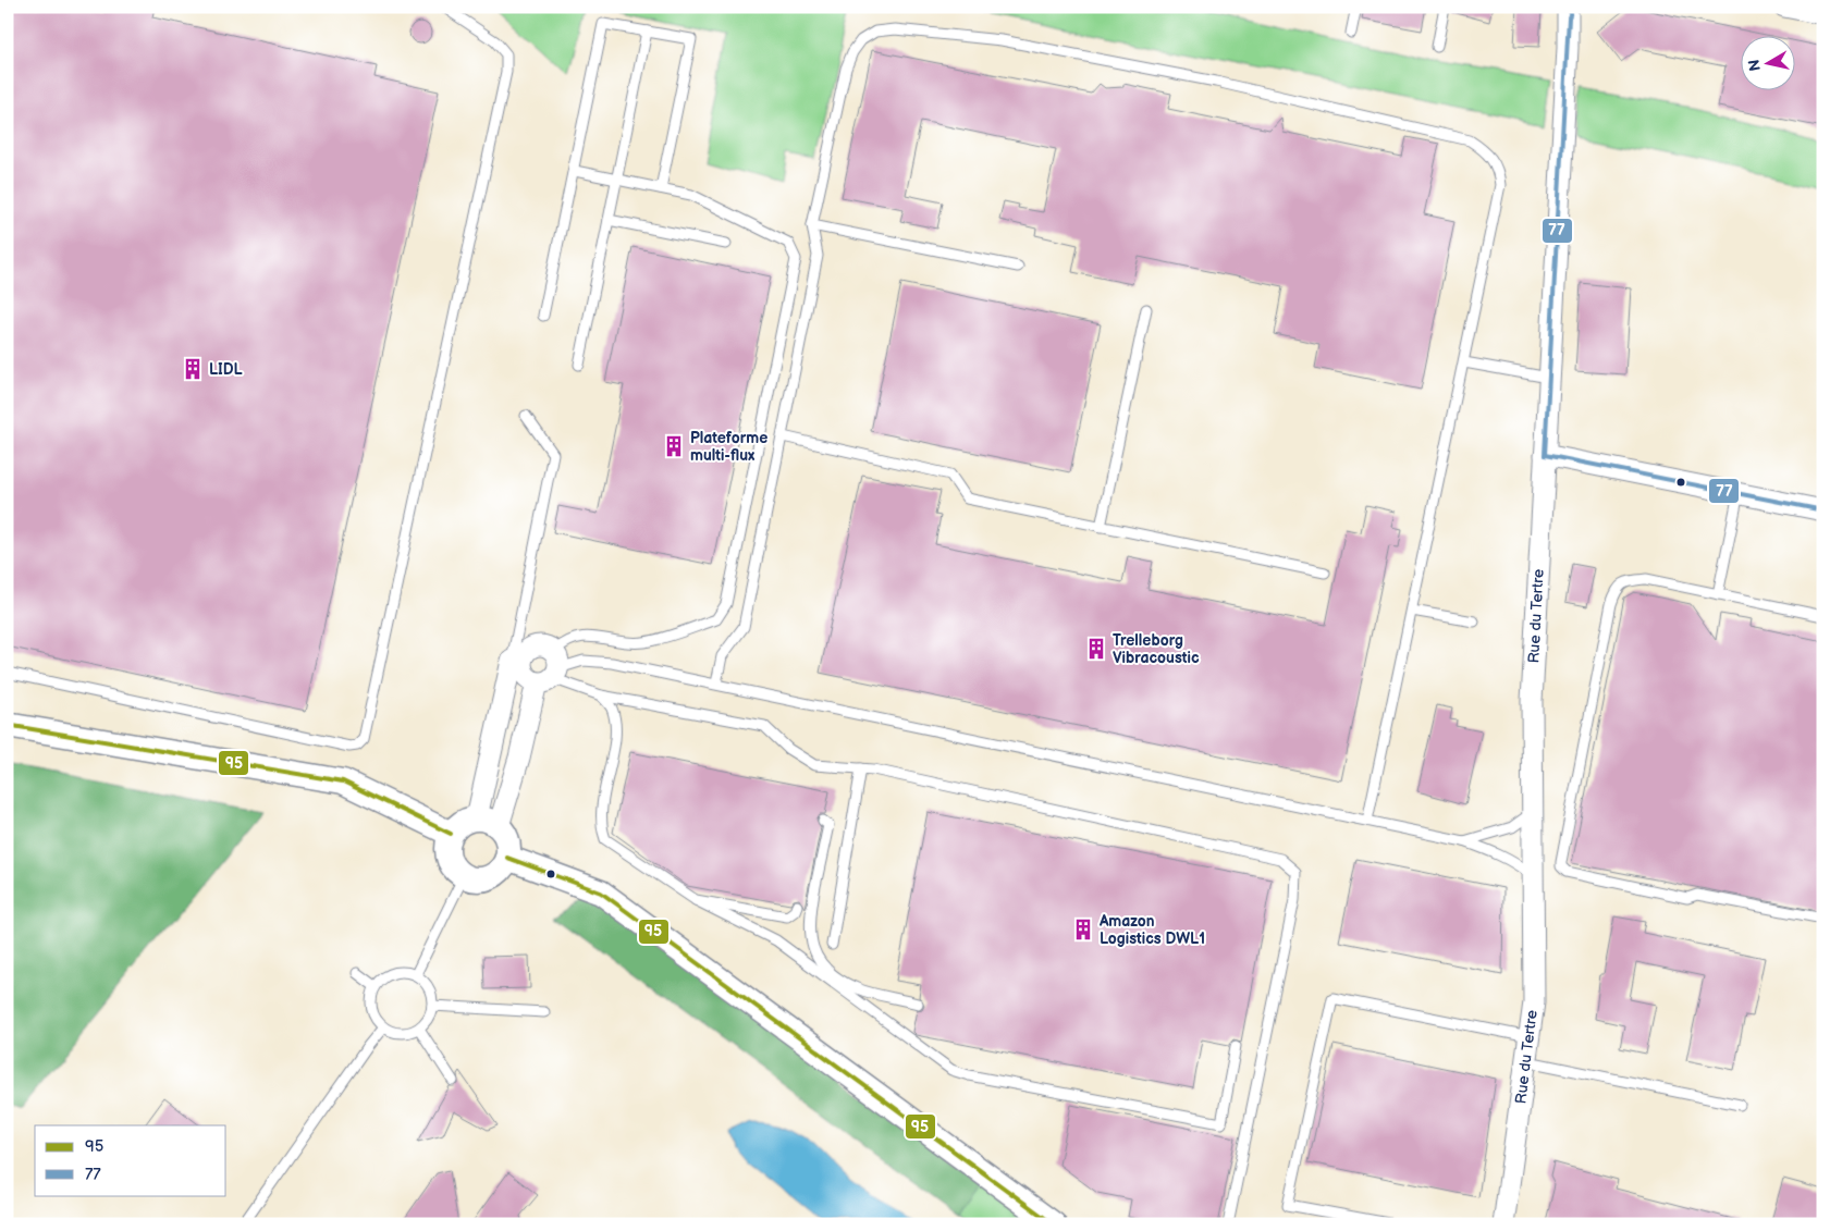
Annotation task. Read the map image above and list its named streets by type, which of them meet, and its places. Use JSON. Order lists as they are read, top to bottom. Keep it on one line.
{"streets":{"street":["Rue du Tertre"]},"places":{"building":["LIDL","Plateforme multi-flux","Trelleborg Vibracoustic","Amazon Logistics DWL1"]},"lines":["transit line 77","transit line 95"],"legend":["95","77"],"north":"left"}
